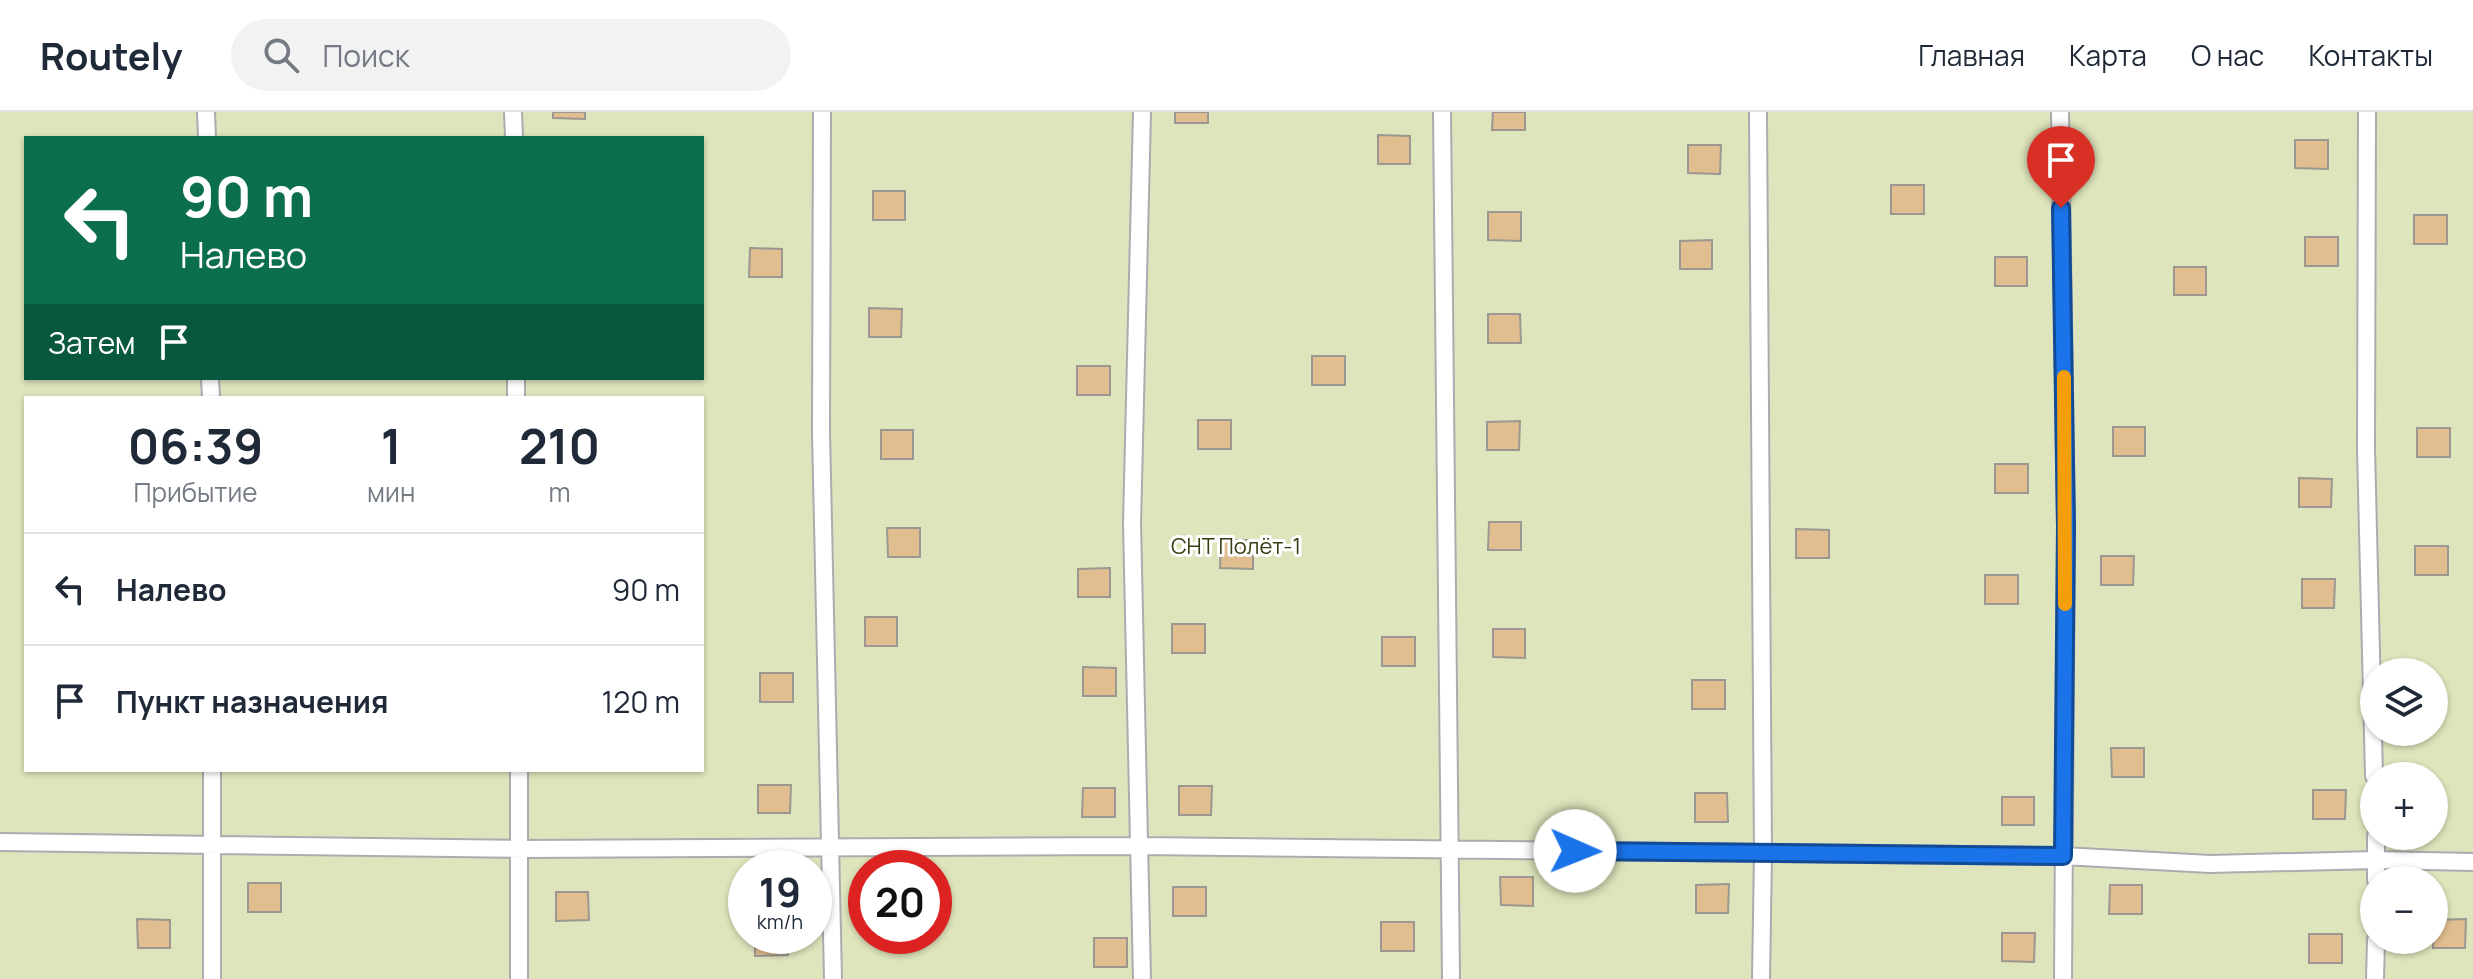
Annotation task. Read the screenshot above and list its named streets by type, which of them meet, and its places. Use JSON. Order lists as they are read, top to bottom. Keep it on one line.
{"parks":["СНТ Полёт-1"],"page":{"header":"Routely","search":"Поиск","nav":["Главная","Карта","О нас","Контакты"],"turn":["90 m","Налево"],"then":"Затем","eta":["06:39","Прибытие","1","мин","210","m"],"list":[{"name":"Налево","value":"90 m"},{"name":"Пункт назначения","value":"120 m"}],"map_buttons":["+","−"],"speed":"19 km/h","limit":"20"}}
